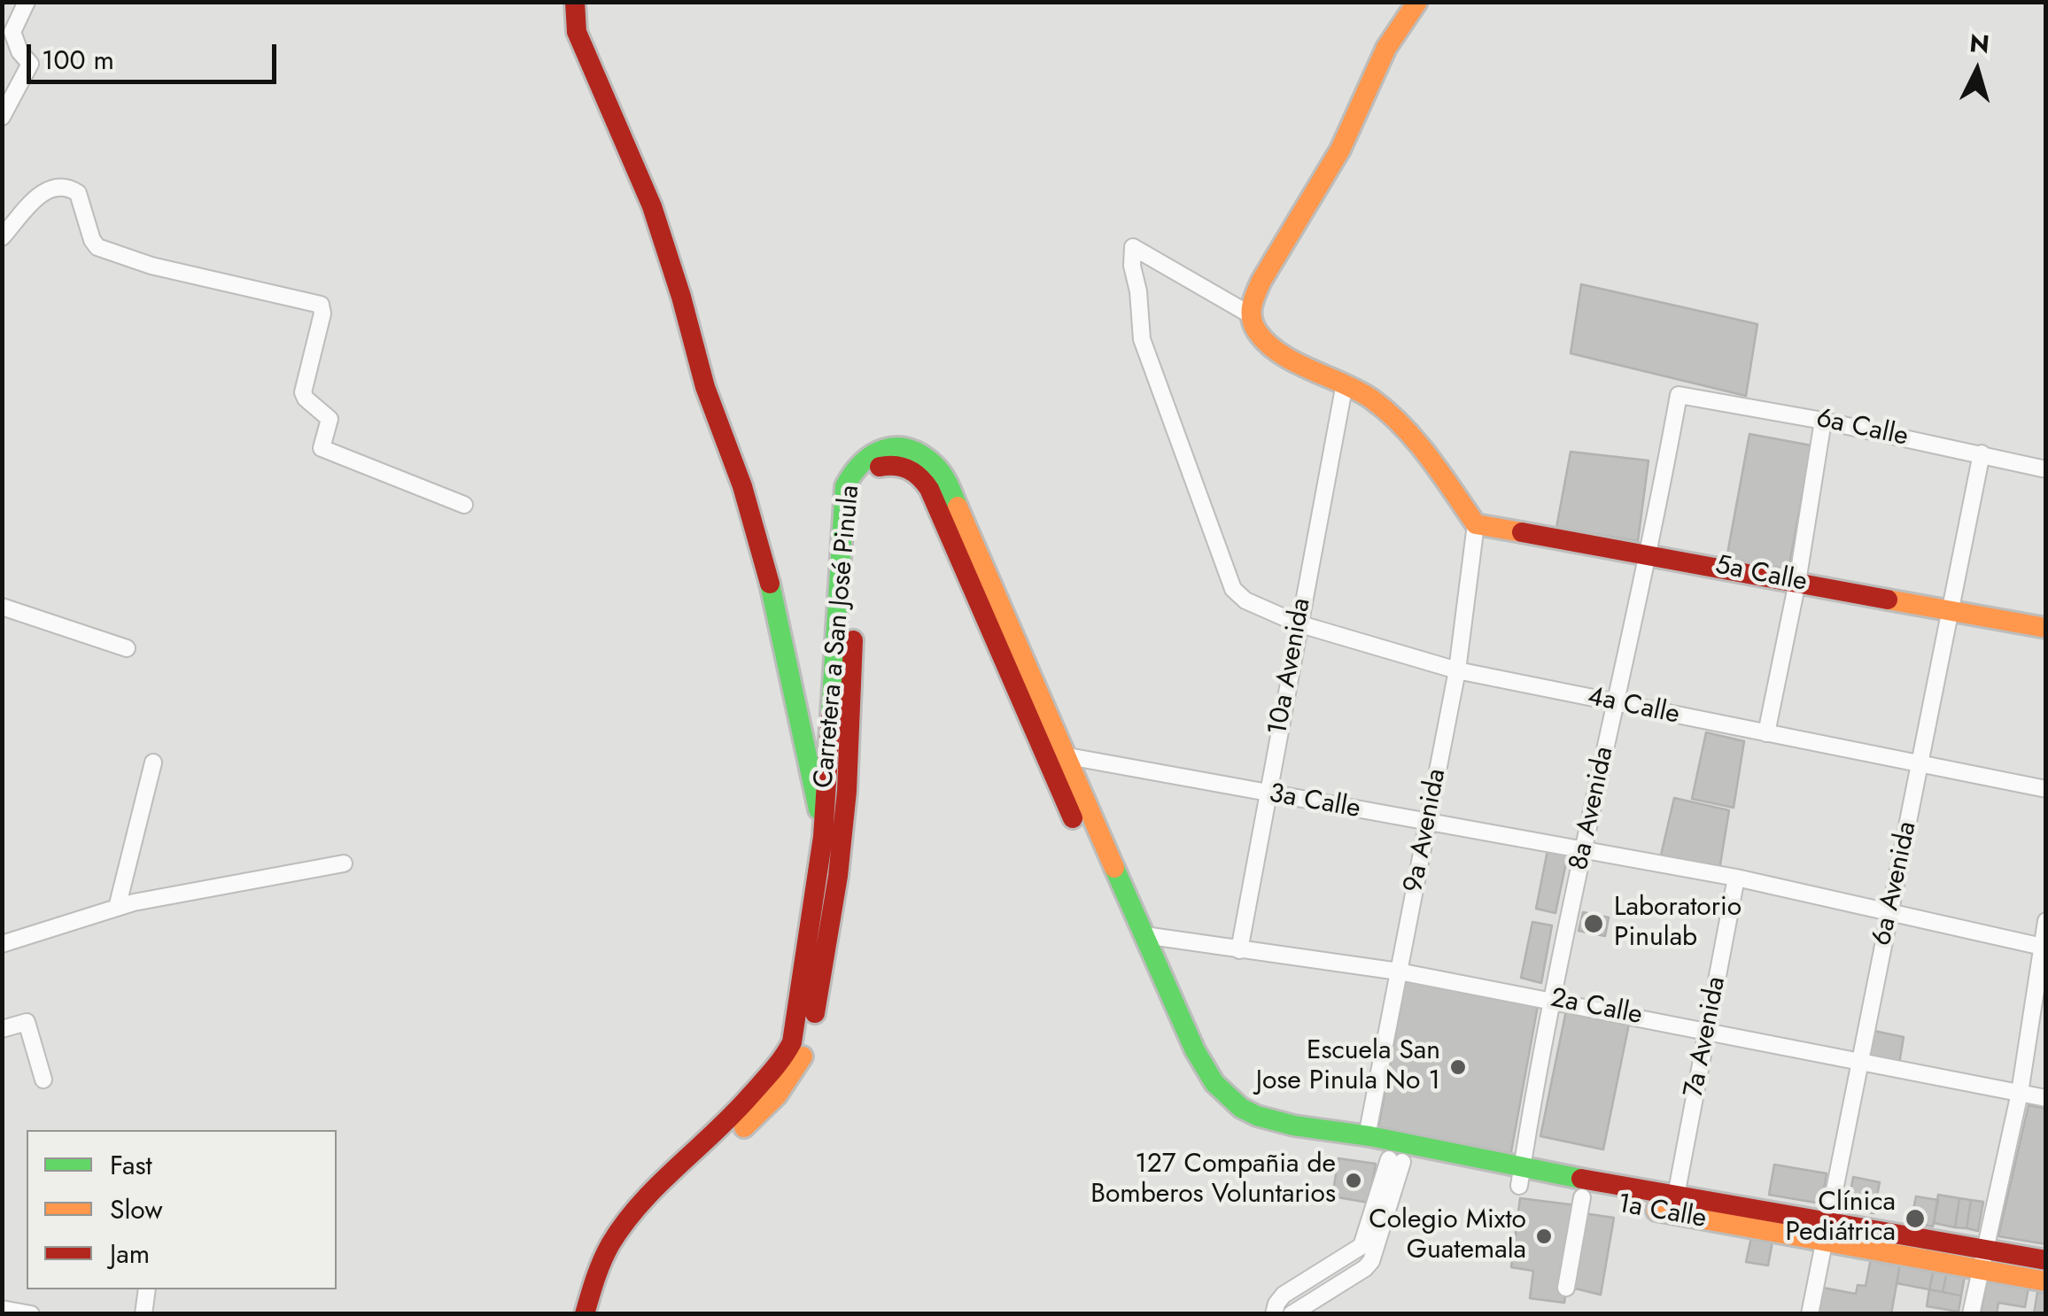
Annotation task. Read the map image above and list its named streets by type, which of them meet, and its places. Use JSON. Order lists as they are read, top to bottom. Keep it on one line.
{"streets":{"main road":["5a Calle","Carretera a San José Pinula","1a Calle"],"street":["6a Calle","10a Avenida","4a Calle","3a Calle","8a Avenida","9a Avenida","6a Avenida","2a Calle","7a Avenida"]},"crossings":[["6a Calle","8a Avenida"],["6a Calle","6a Avenida"],["5a Calle","8a Avenida"],["5a Calle","9a Avenida"],["5a Calle","6a Avenida"],["Carretera a San José Pinula","3a Calle"],["Carretera a San José Pinula","2a Calle"],["Carretera a San José Pinula","1a Calle"],["10a Avenida","4a Calle"],["10a Avenida","3a Calle"],["10a Avenida","2a Calle"],["4a Calle","8a Avenida"],["4a Calle","9a Avenida"],["4a Calle","6a Avenida"],["3a Calle","8a Avenida"],["3a Calle","9a Avenida"],["3a Calle","6a Avenida"],["3a Calle","7a Avenida"],["8a Avenida","2a Calle"],["8a Avenida","1a Calle"],["9a Avenida","2a Calle"],["9a Avenida","1a Calle"],["6a Avenida","2a Calle"],["6a Avenida","1a Calle"],["2a Calle","7a Avenida"],["7a Avenida","1a Calle"]],"places":["Laboratorio Pinulab","Escuela San Jose Pinula No 1","127 Compañia de Bomberos Voluntarios","Clínica Pediátrica","Colegio Mixto Guatemala"],"legend":["Fast","Slow","Jam"],"scale_bar":"100 m","north":"top"}
